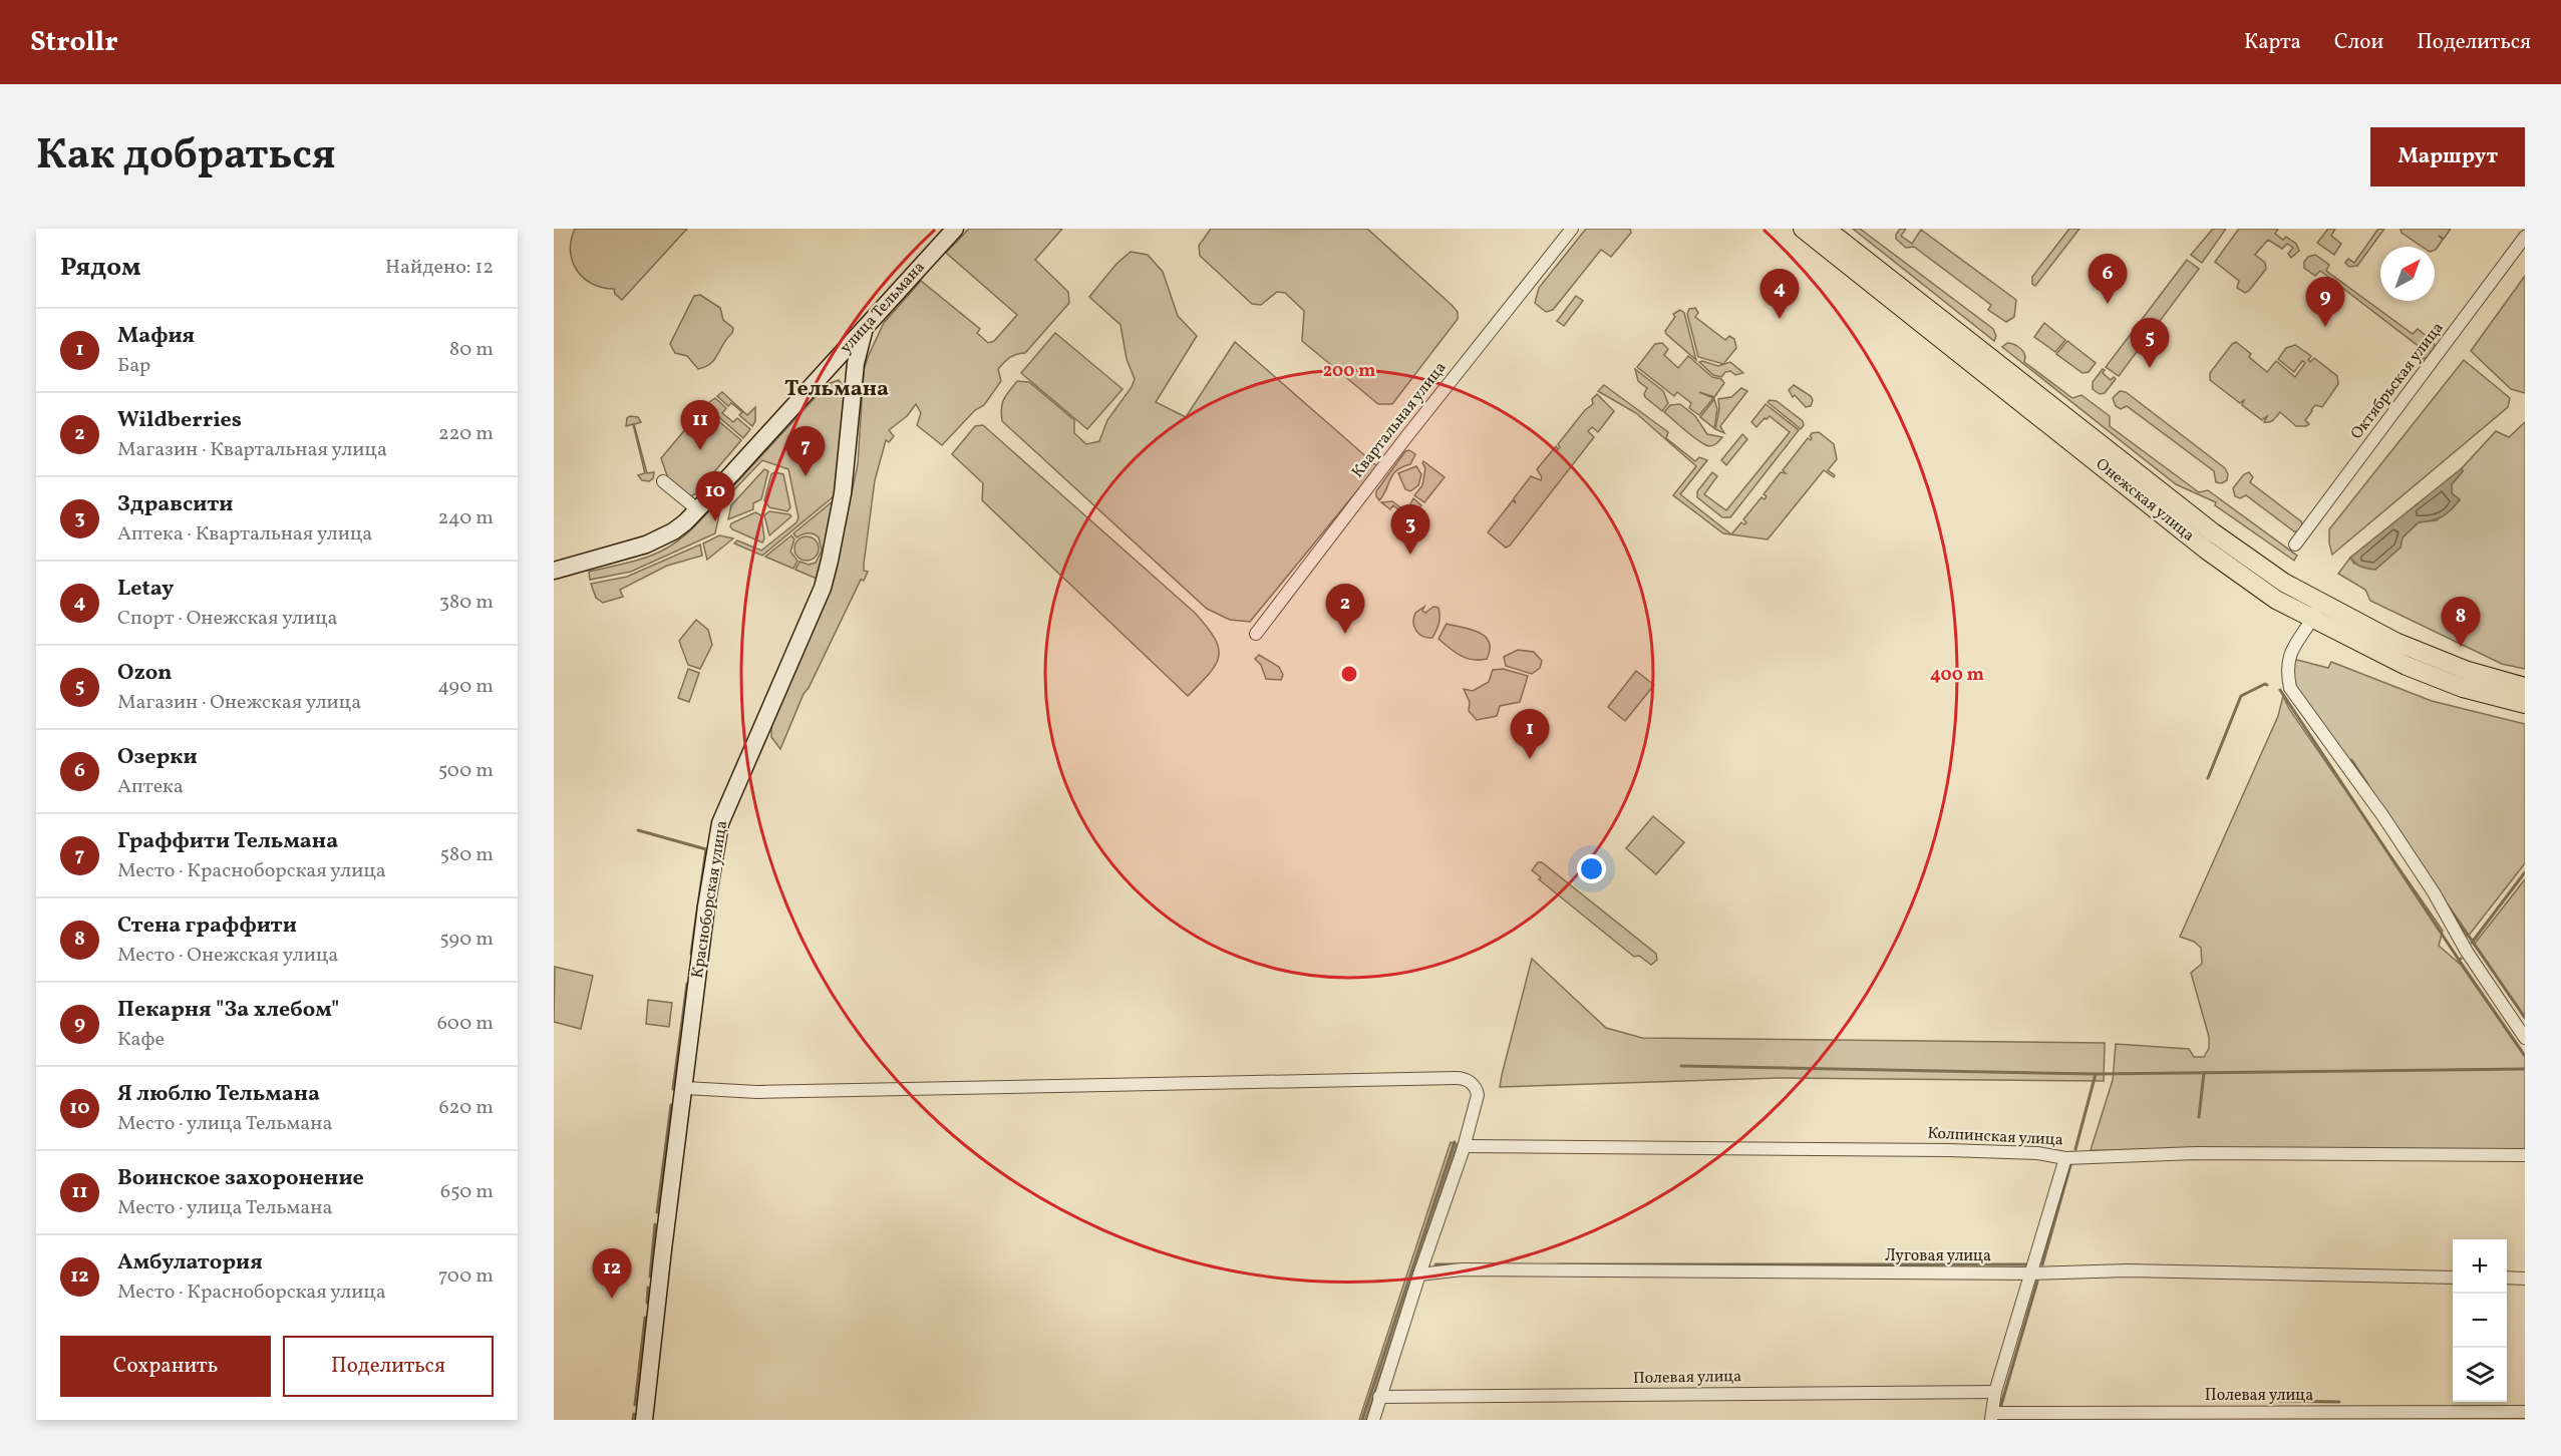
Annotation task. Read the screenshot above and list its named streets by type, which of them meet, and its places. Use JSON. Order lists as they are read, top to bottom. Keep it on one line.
{"streets":{"main road":["Онежская улица"],"street":["улица Тельмана","Октябрьская улица","Квартальная улица","Красноборская улица","Колпинская улица","Луговая улица","Полевая улица"]},"crossings":[["улица Тельмана","Красноборская улица"]],"districts":["Тельмана"],"north":"top right","page":{"header":"Strollr","nav":["Карта","Слои","Поделиться"],"title":"Как добраться","buttons":["Маршрут",["Сохранить","Поделиться"]],"heading":["Рядом","Найдено: 12"],"pins":["6","4","9","5","11","7","10","3","2","8","1","12"],"list":[{"mark":"1","name":"Мафия","note":"Бар","value":"80 m"},{"mark":"2","name":"Wildberries","note":"Магазин · Квартальная улица","value":"220 m"},{"mark":"3","name":"Здравсити","note":"Аптека · Квартальная улица","value":"240 m"},{"mark":"4","name":"Letay","note":"Спорт · Онежская улица","value":"380 m"},{"mark":"5","name":"Ozon","note":"Магазин · Онежская улица","value":"490 m"},{"mark":"6","name":"Озерки","note":"Аптека","value":"500 m"},{"mark":"7","name":"Граффити Тельмана","note":"Место · Красноборская улица","value":"580 m"},{"mark":"8","name":"Стена граффити","note":"Место · Онежская улица","value":"590 m"},{"mark":"9","name":"Пекарня \"За хлебом\"","note":"Кафе","value":"600 m"},{"mark":"10","name":"Я люблю Тельмана","note":"Место · улица Тельмана","value":"620 m"},{"mark":"11","name":"Воинское захоронение","note":"Место · улица Тельмана","value":"650 m"},{"mark":"12","name":"Амбулатория","note":"Место · Красноборская улица","value":"700 m"}],"map_buttons":["+","−"]},"rings":["200 m","400 m"]}
